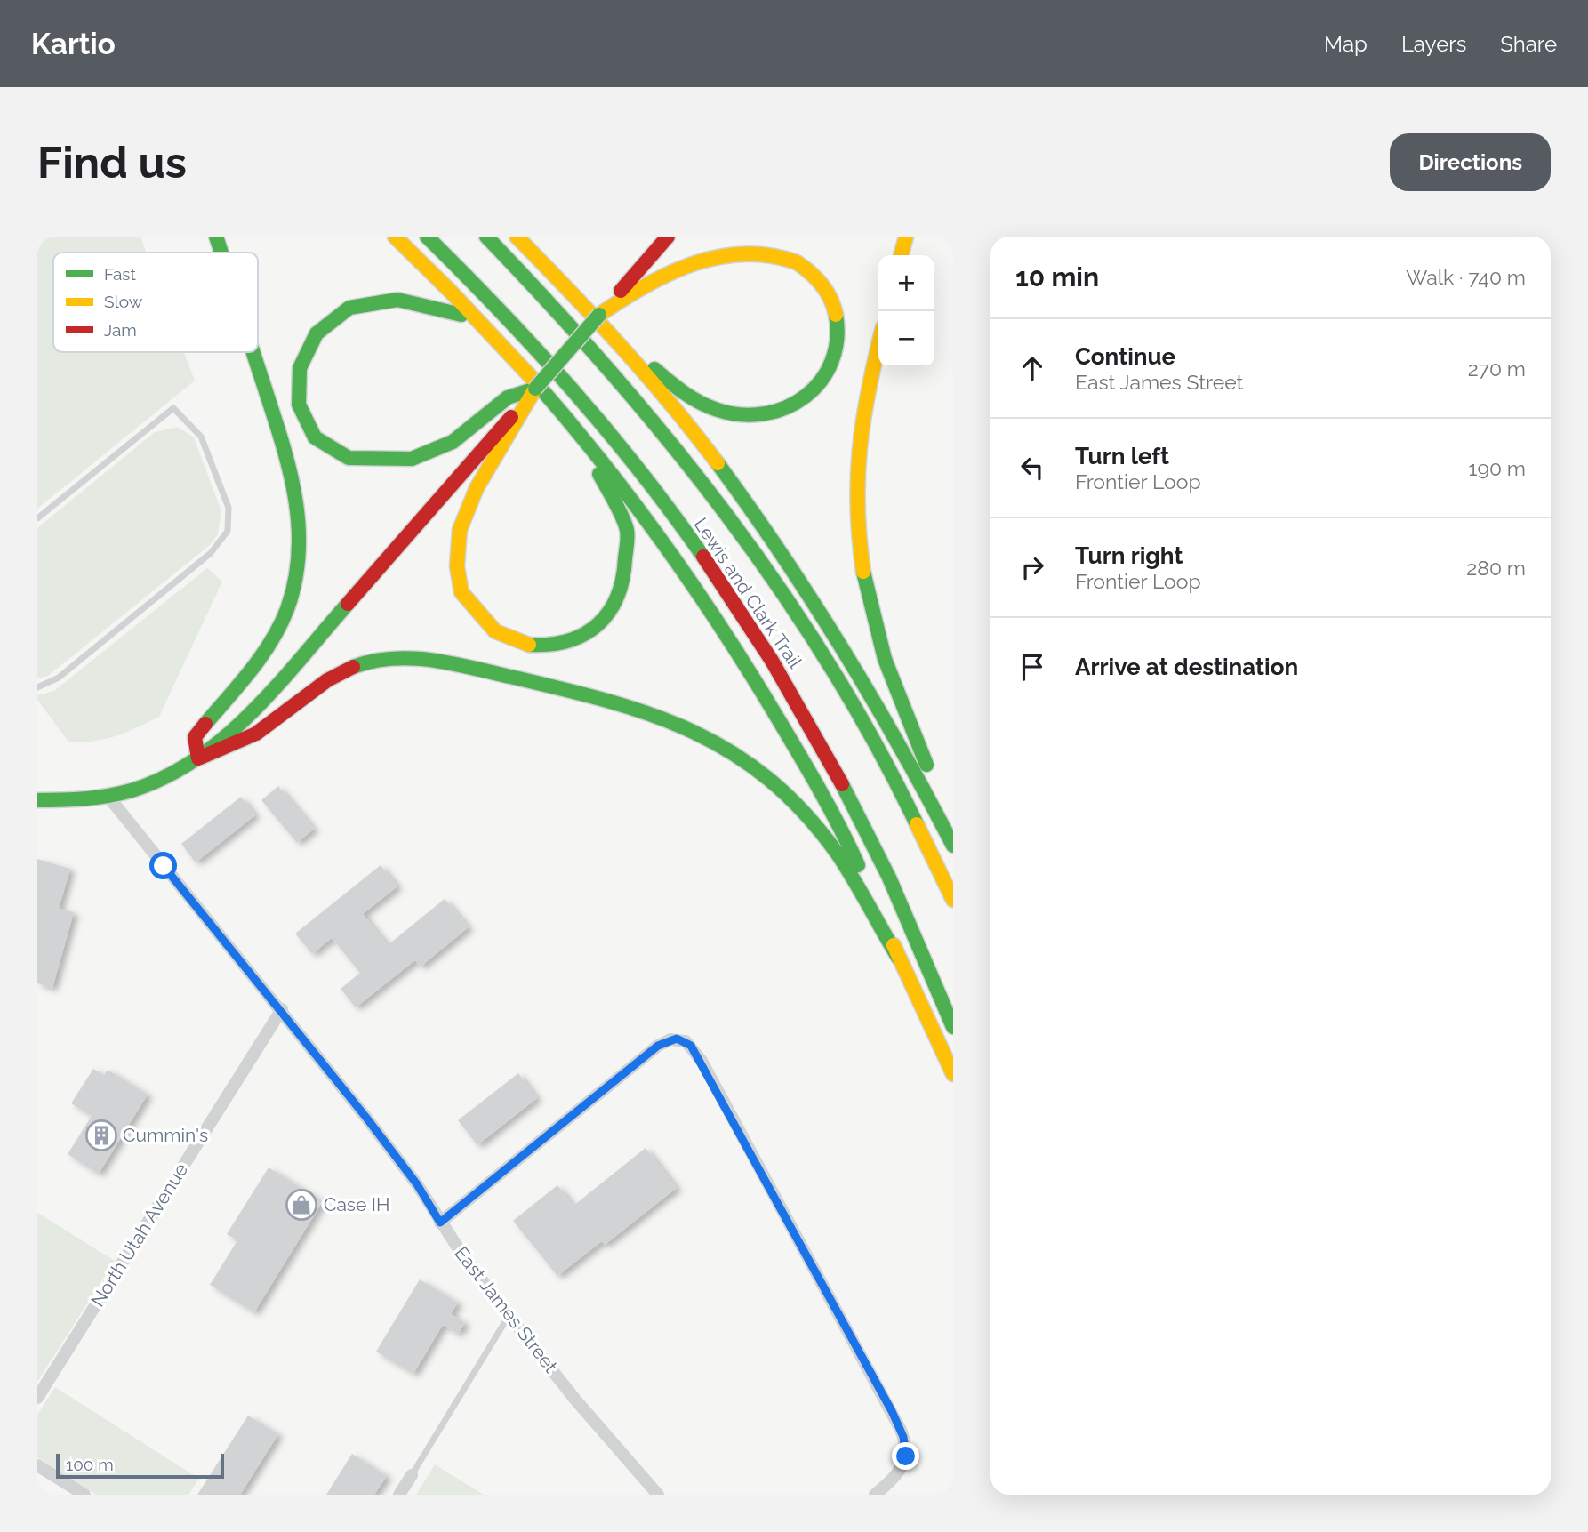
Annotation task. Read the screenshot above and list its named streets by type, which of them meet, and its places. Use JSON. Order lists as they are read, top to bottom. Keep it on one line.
{"streets":{"main road":["Lewis and Clark Trail"],"street":["North Utah Avenue","East James Street"]},"crossings":[["North Utah Avenue","East James Street"]],"places":{"building":["Cummin's"],"shop":["Case IH"]},"legend":["Fast","Slow","Jam"],"scale_bar":"100 m","page":{"header":"Kartio","nav":["Map","Layers","Share"],"buttons":"Directions","title":"Find us","heading":["10 min","Walk · 740 m"],"map_buttons":["+","−"],"list":[["Continue","East James Street","270 m"],["Turn left","Frontier Loop","190 m"],["Turn right","Frontier Loop","280 m"],"Arrive at destination"],"scale":"100 m"}}
